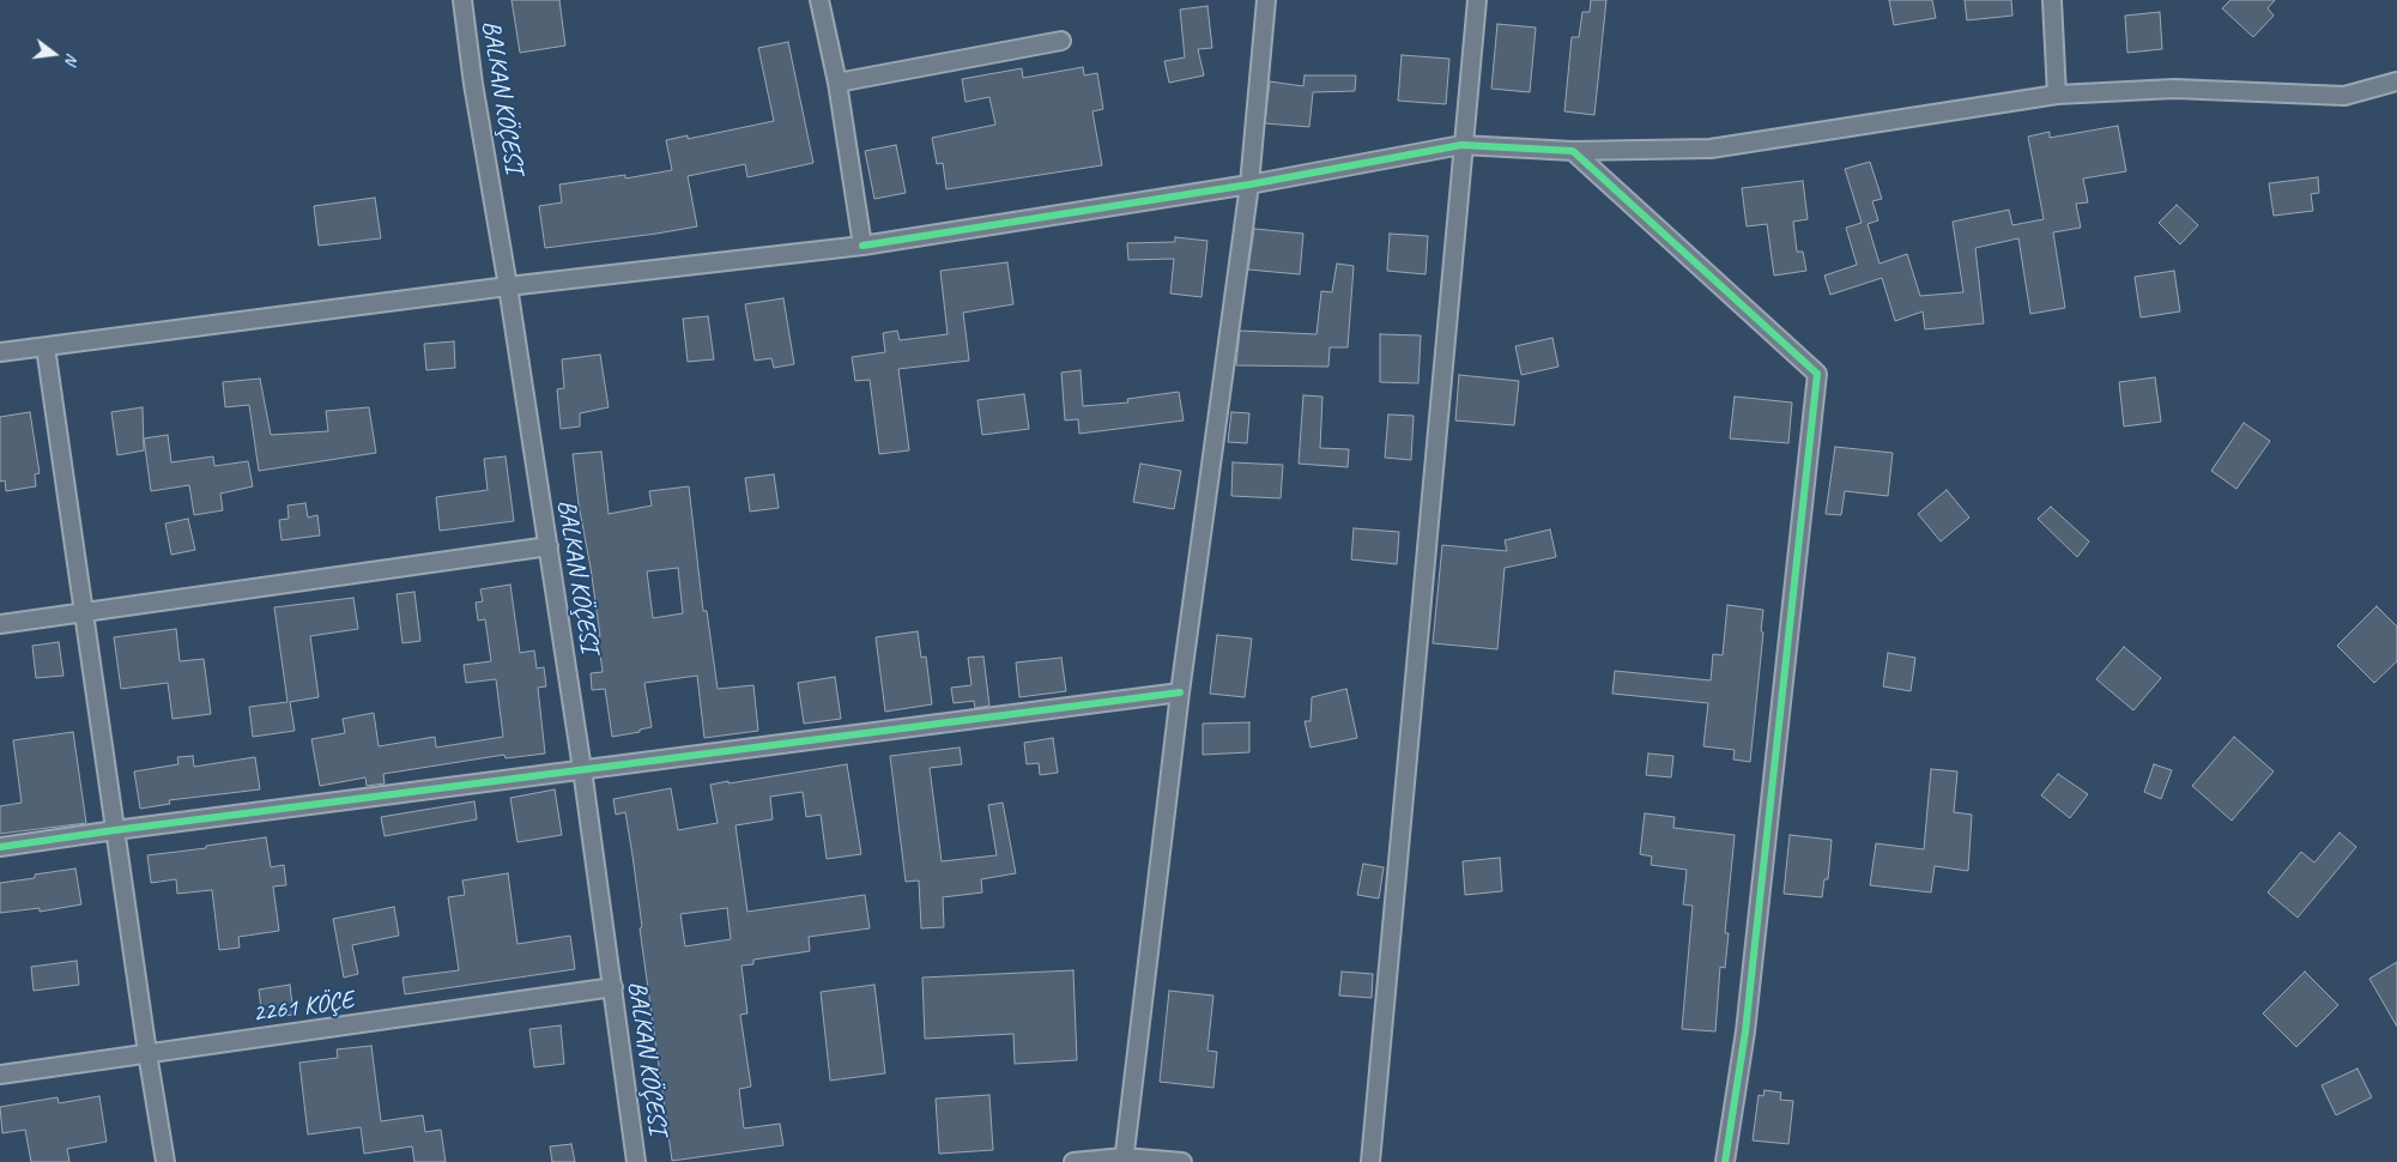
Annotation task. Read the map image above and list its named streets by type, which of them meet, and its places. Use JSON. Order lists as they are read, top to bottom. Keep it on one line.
{"streets":{"street":["BALKAN KÖÇESI","2261 KÖÇE"]},"crossings":[["BALKAN KÖÇESI","2261 KÖÇE"]],"north":"right"}
